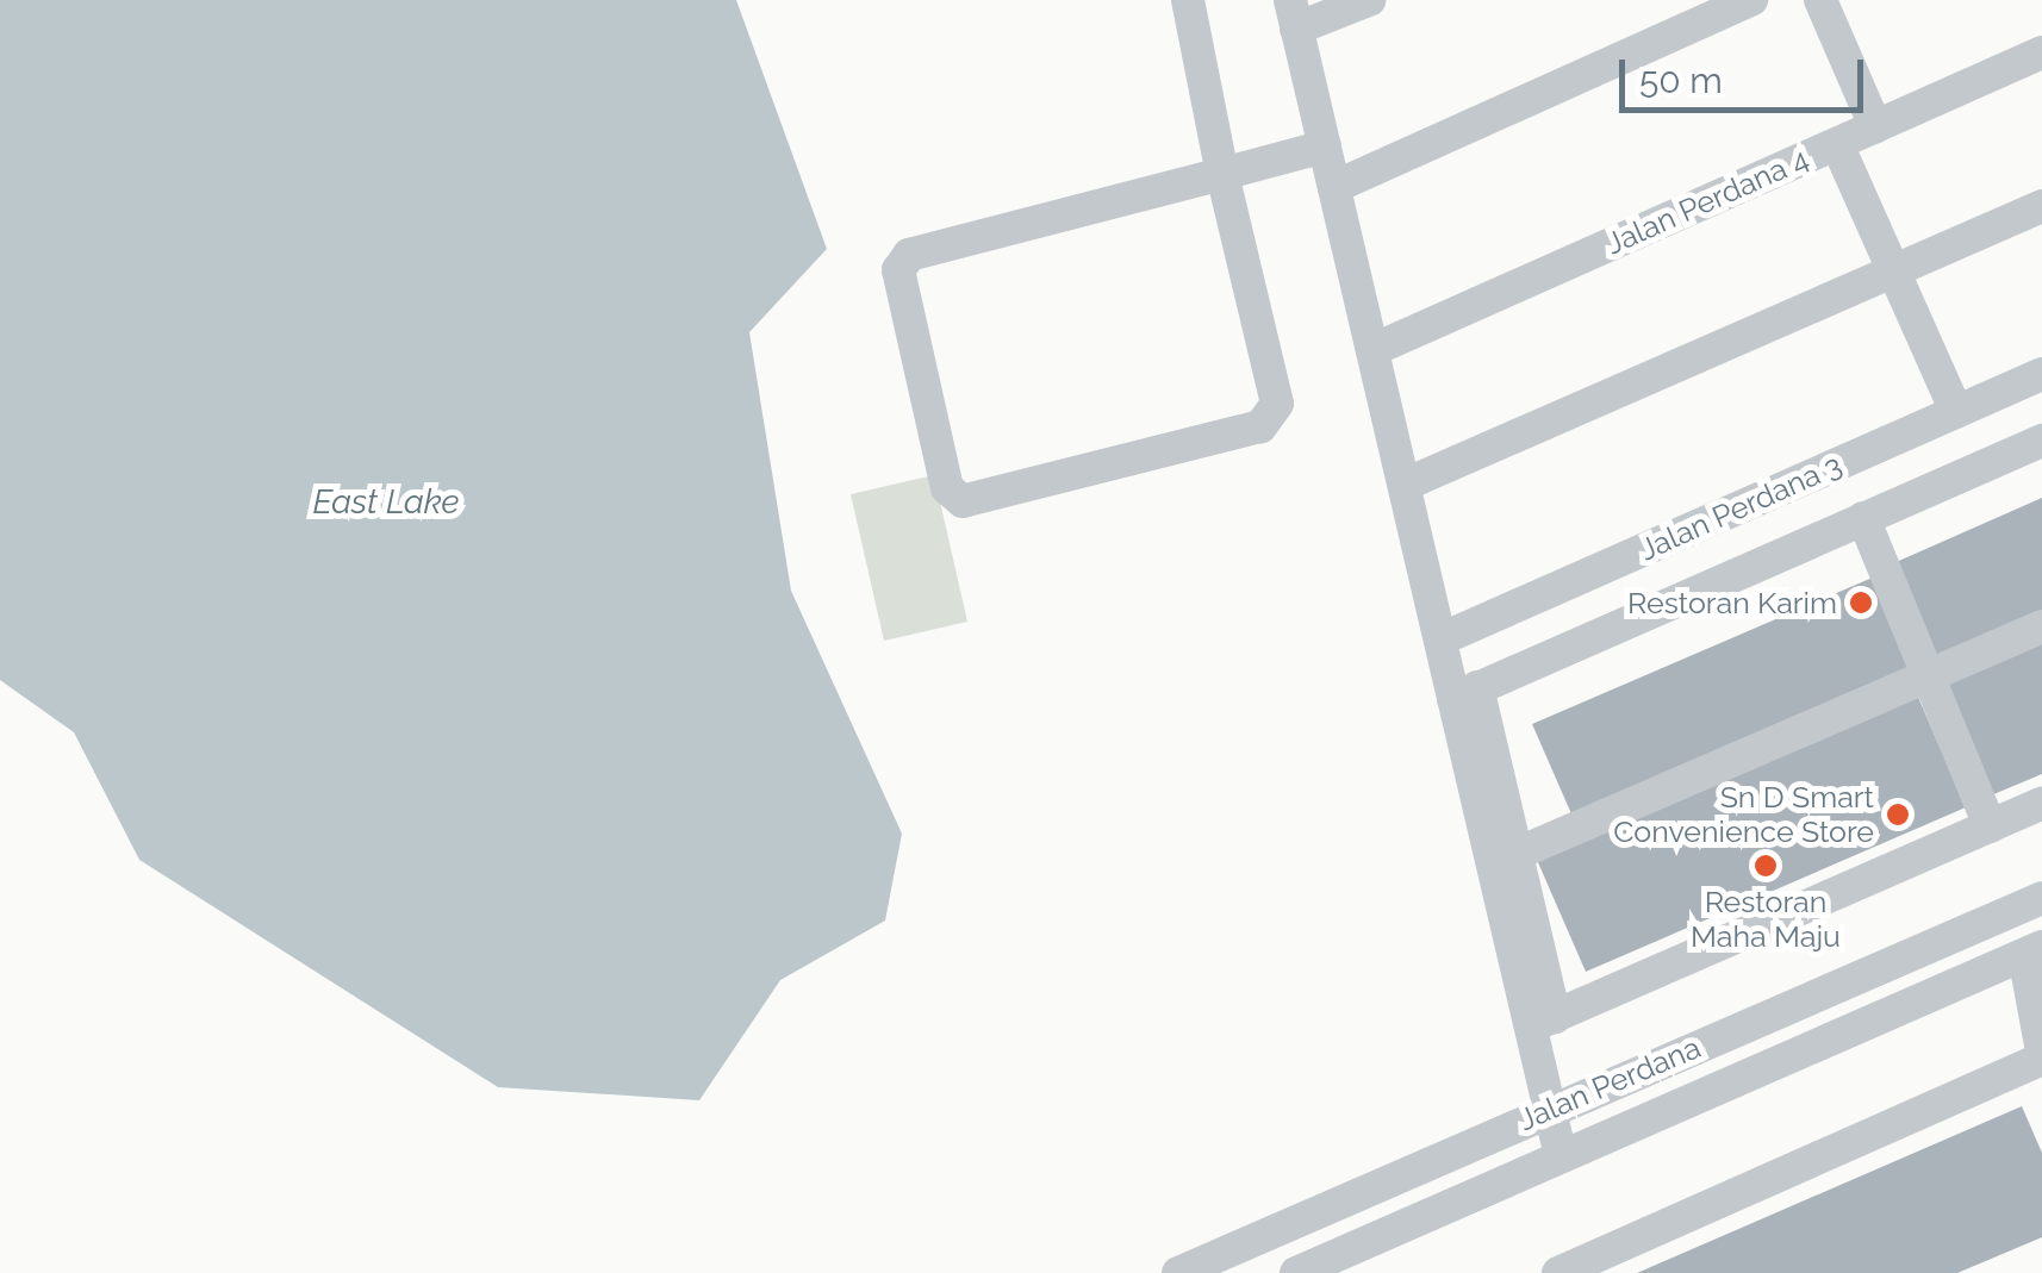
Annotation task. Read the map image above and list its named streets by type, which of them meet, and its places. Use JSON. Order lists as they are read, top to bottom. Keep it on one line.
{"streets":{"street":["Jalan Perdana 4","Jalan Perdana 3","Jalan Perdana"]},"water":["East Lake"],"places":["Restoran Karim","Sn D Smart Convenience Store","Restoran Maha Maju"],"scale_bar":"50 m"}
